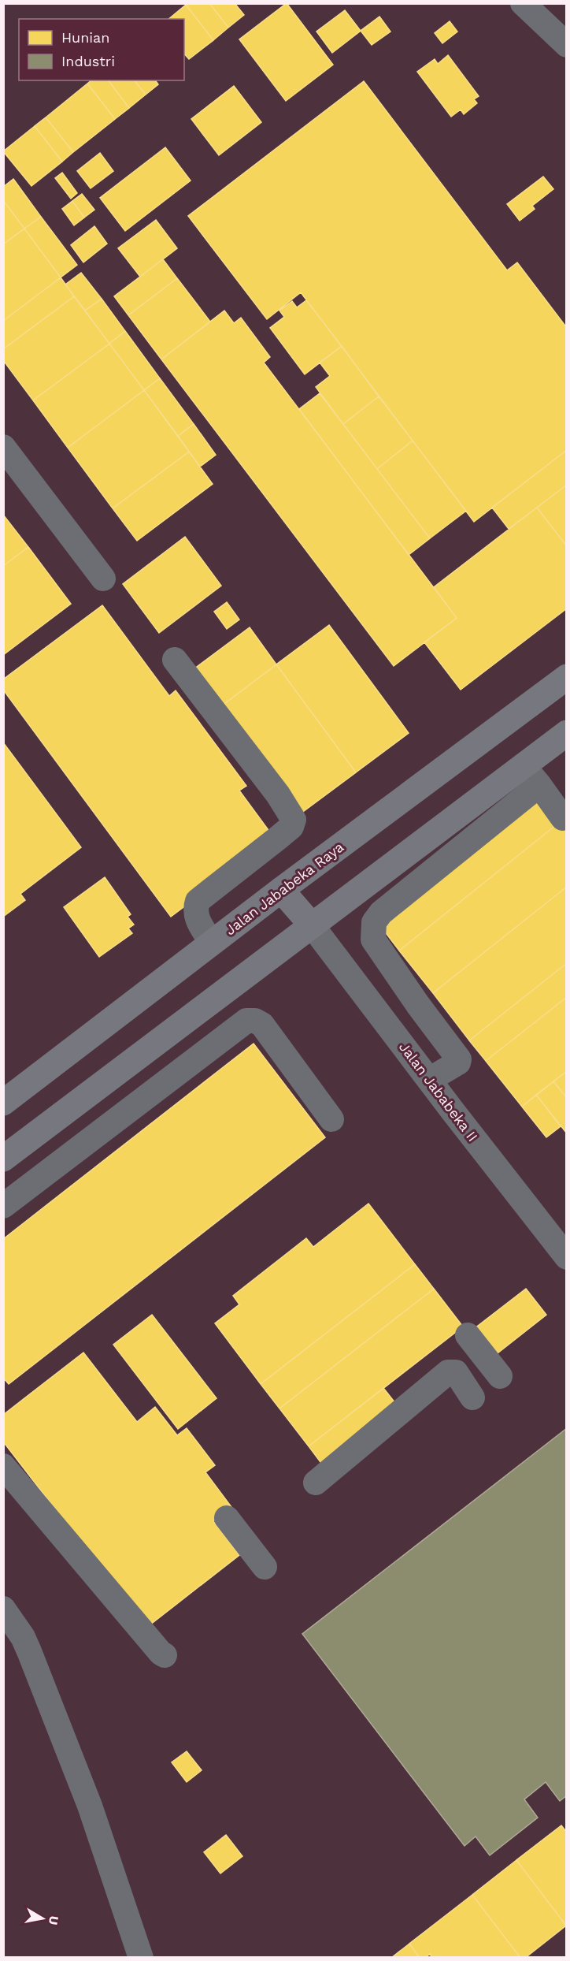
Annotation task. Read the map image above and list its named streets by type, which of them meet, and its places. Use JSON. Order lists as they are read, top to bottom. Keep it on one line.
{"streets":{"main road":["Jalan Jababeka Raya"],"street":["Jalan Jababeka II"]},"legend":["Hunian","Industri"],"north":"right"}
